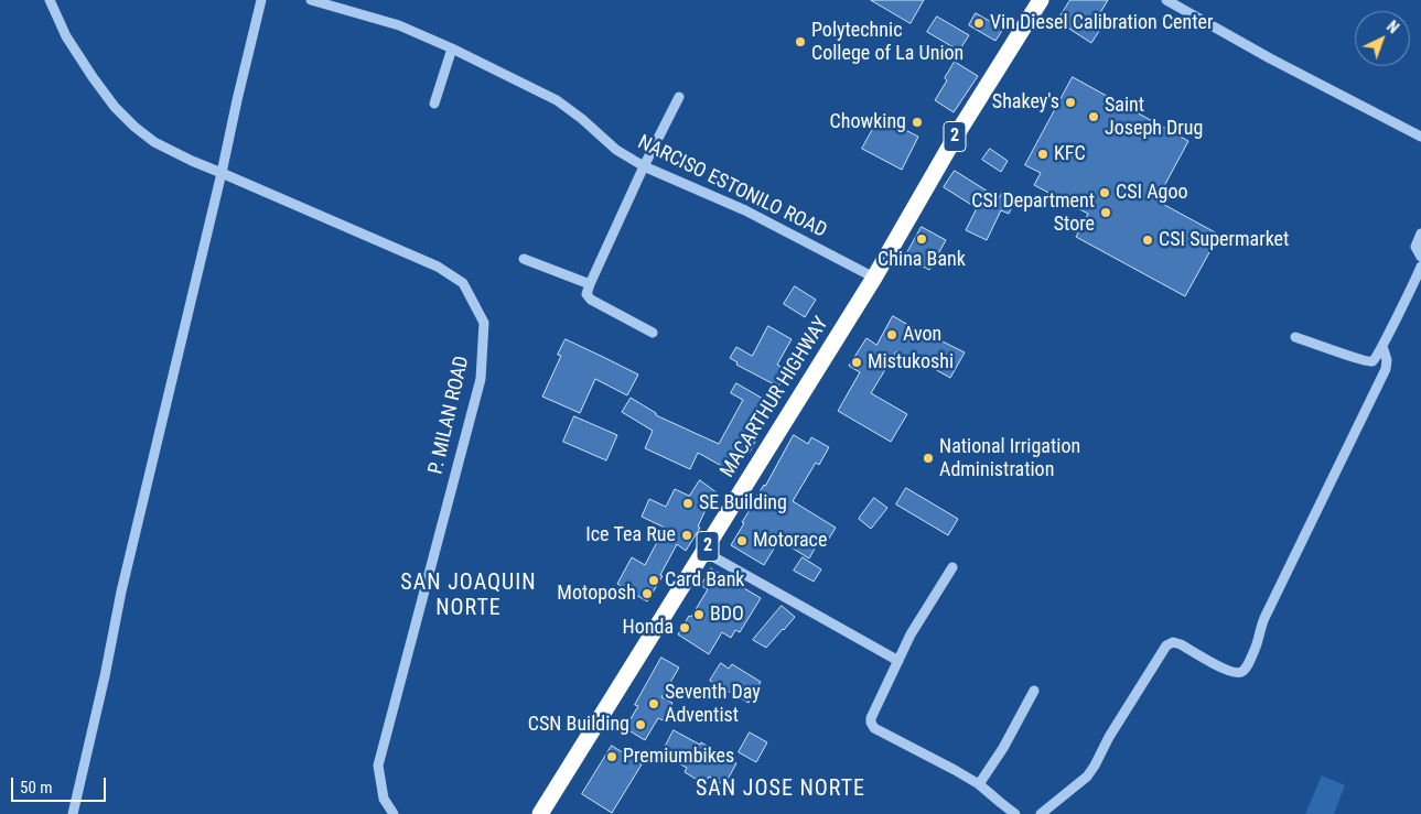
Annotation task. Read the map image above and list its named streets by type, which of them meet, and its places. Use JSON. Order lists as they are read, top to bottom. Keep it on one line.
{"streets":{"highway":["2","MACARTHUR HIGHWAY"],"street":["NARCISO ESTONILO ROAD","P. MILAN ROAD"]},"crossings":[["NARCISO ESTONILO ROAD","MACARTHUR HIGHWAY"]],"districts":["SAN JOAQUIN NORTE","SAN JOSE NORTE"],"places":["Vin Diesel Calibration Center","Polytechnic College of La Union","Shakey's","Saint Joseph Drug","Chowking","KFC","CSI Agoo","CSI Department Store","China Bank","CSI Supermarket","Avon","Mistukoshi","National Irrigation Administration","SE Building","Ice Tea Rue","Motorace","Card Bank","Motoposh","BDO","Honda","Seventh Day Adventist","CSN Building","Premiumbikes"],"scale_bar":"50 m","north":"top right"}
